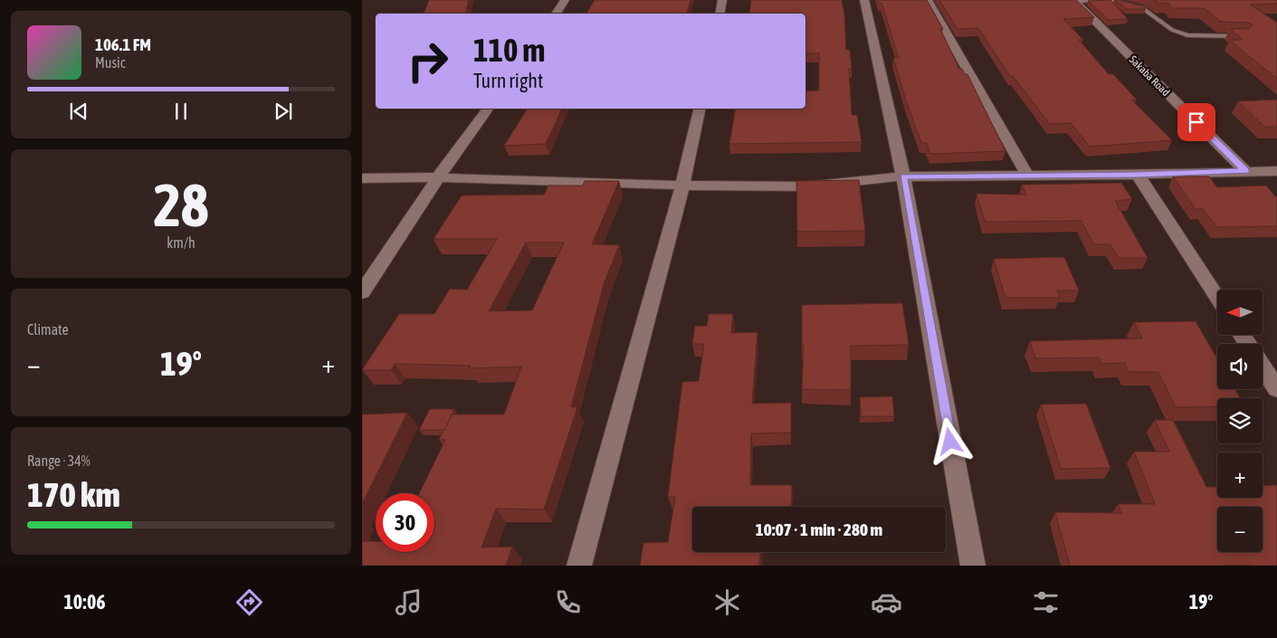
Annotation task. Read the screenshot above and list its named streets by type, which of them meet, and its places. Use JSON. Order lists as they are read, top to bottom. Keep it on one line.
{"streets":{"street":["Sakaba Road"]},"north":"left","page":{"turn":["110 m","Turn right"],"song":["106.1 FM","Music"],"tile":[["28","km/h"],"Climate",["Range · 34%","170 km"]],"map_buttons":["+","−"],"heat":["−","19°","+"],"limit":"30","trip":"10:07 · 1 min · 280 m","tabs":["10:06","19°"]}}
